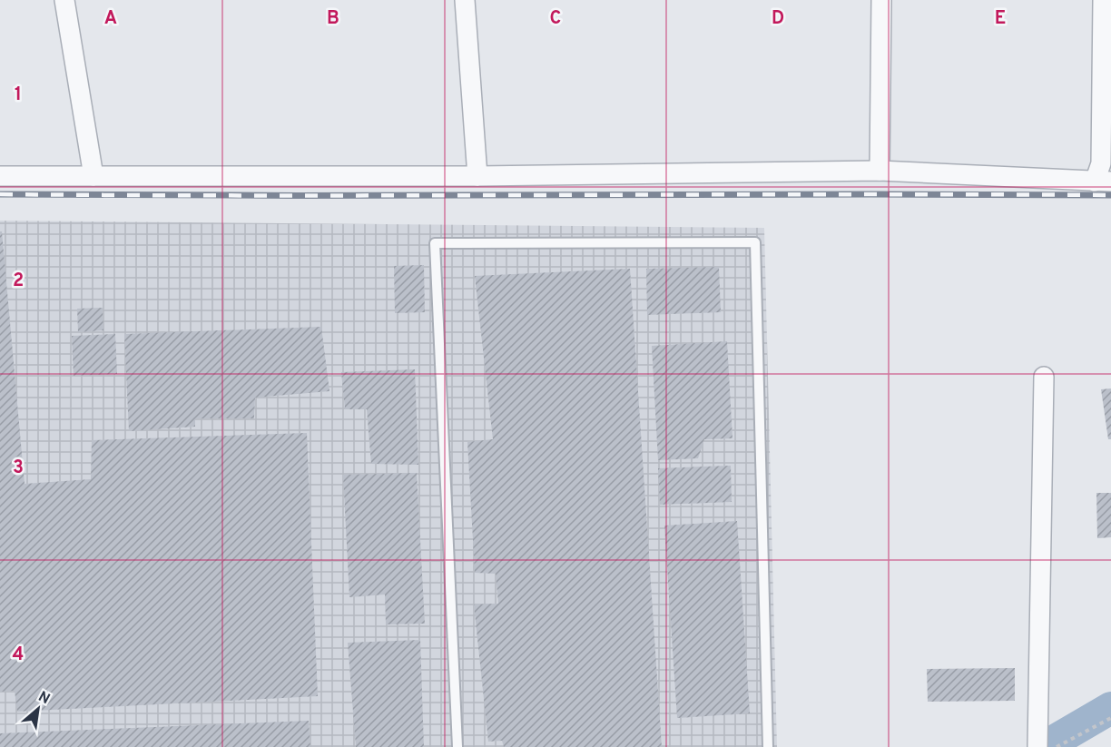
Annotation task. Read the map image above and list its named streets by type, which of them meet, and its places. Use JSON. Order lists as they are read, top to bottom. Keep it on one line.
{"north":"top right","grid":{"columns":["A","B","C","D","E"],"rows":["1","2","3","4"]}}
